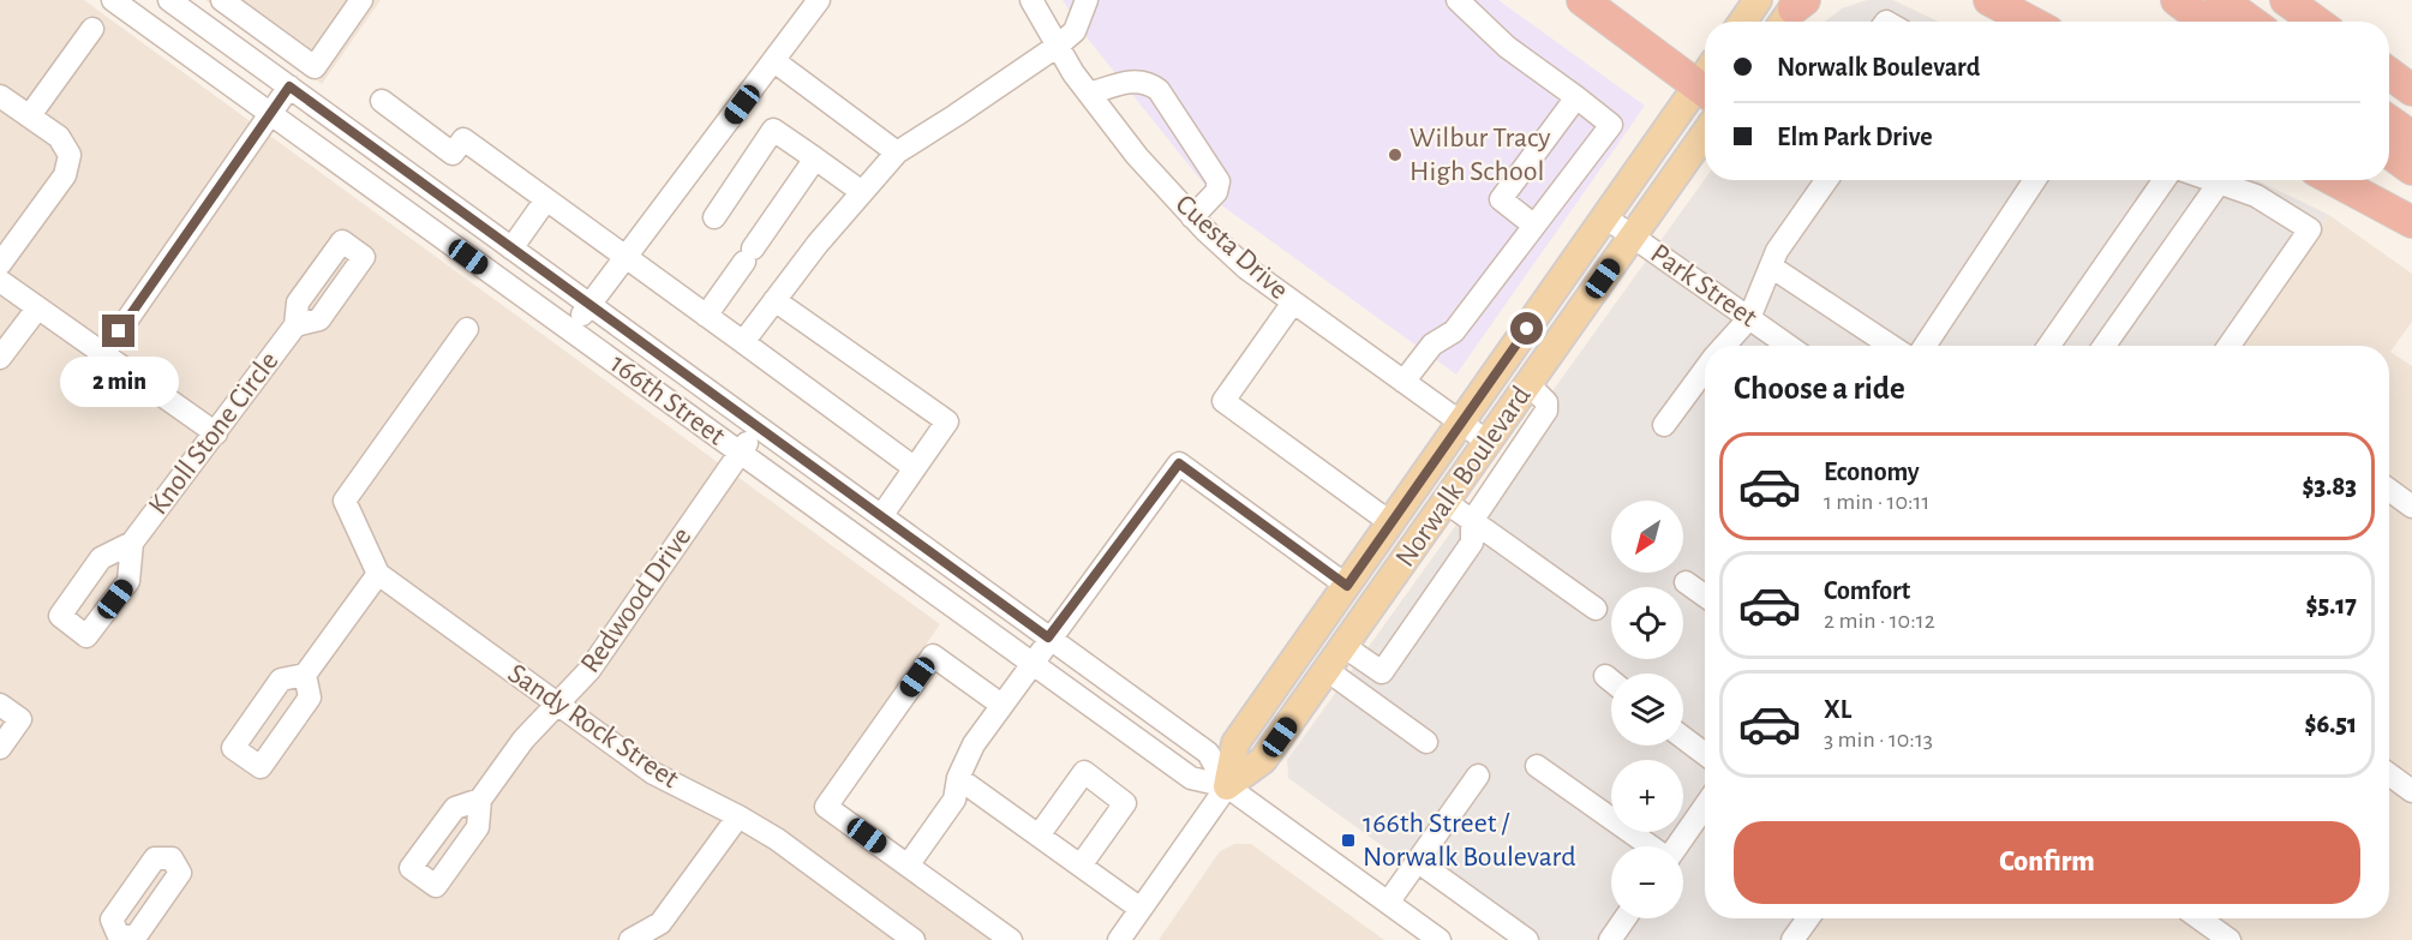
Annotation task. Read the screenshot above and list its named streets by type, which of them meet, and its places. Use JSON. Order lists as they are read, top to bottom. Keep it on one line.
{"streets":{"main road":["Norwalk Boulevard"],"street":["Cuesta Drive","Park Street","166th Street","Knoll Stone Circle","Redwood Drive","Sandy Rock Street"]},"crossings":[["Cuesta Drive","Norwalk Boulevard"],["Park Street","Norwalk Boulevard"],["166th Street","Norwalk Boulevard"],["166th Street","Redwood Drive"],["Redwood Drive","Sandy Rock Street"]],"places":{"other":["Wilbur Tracy High School"],"transit":["166th Street / Norwalk Boulevard"]},"north":"bottom left","page":{"banner":["Norwalk Boulevard","Elm Park Drive"],"heading":"Choose a ride","bubble":"2 min","list":[{"name":"Economy","note":"1 min · 10:11","value":"$3.83"},{"name":"Comfort","note":"2 min · 10:12","value":"$5.17"},{"name":"XL","note":"3 min · 10:13","value":"$6.51"}],"map_buttons":["+","−"],"buttons":"Confirm"}}
